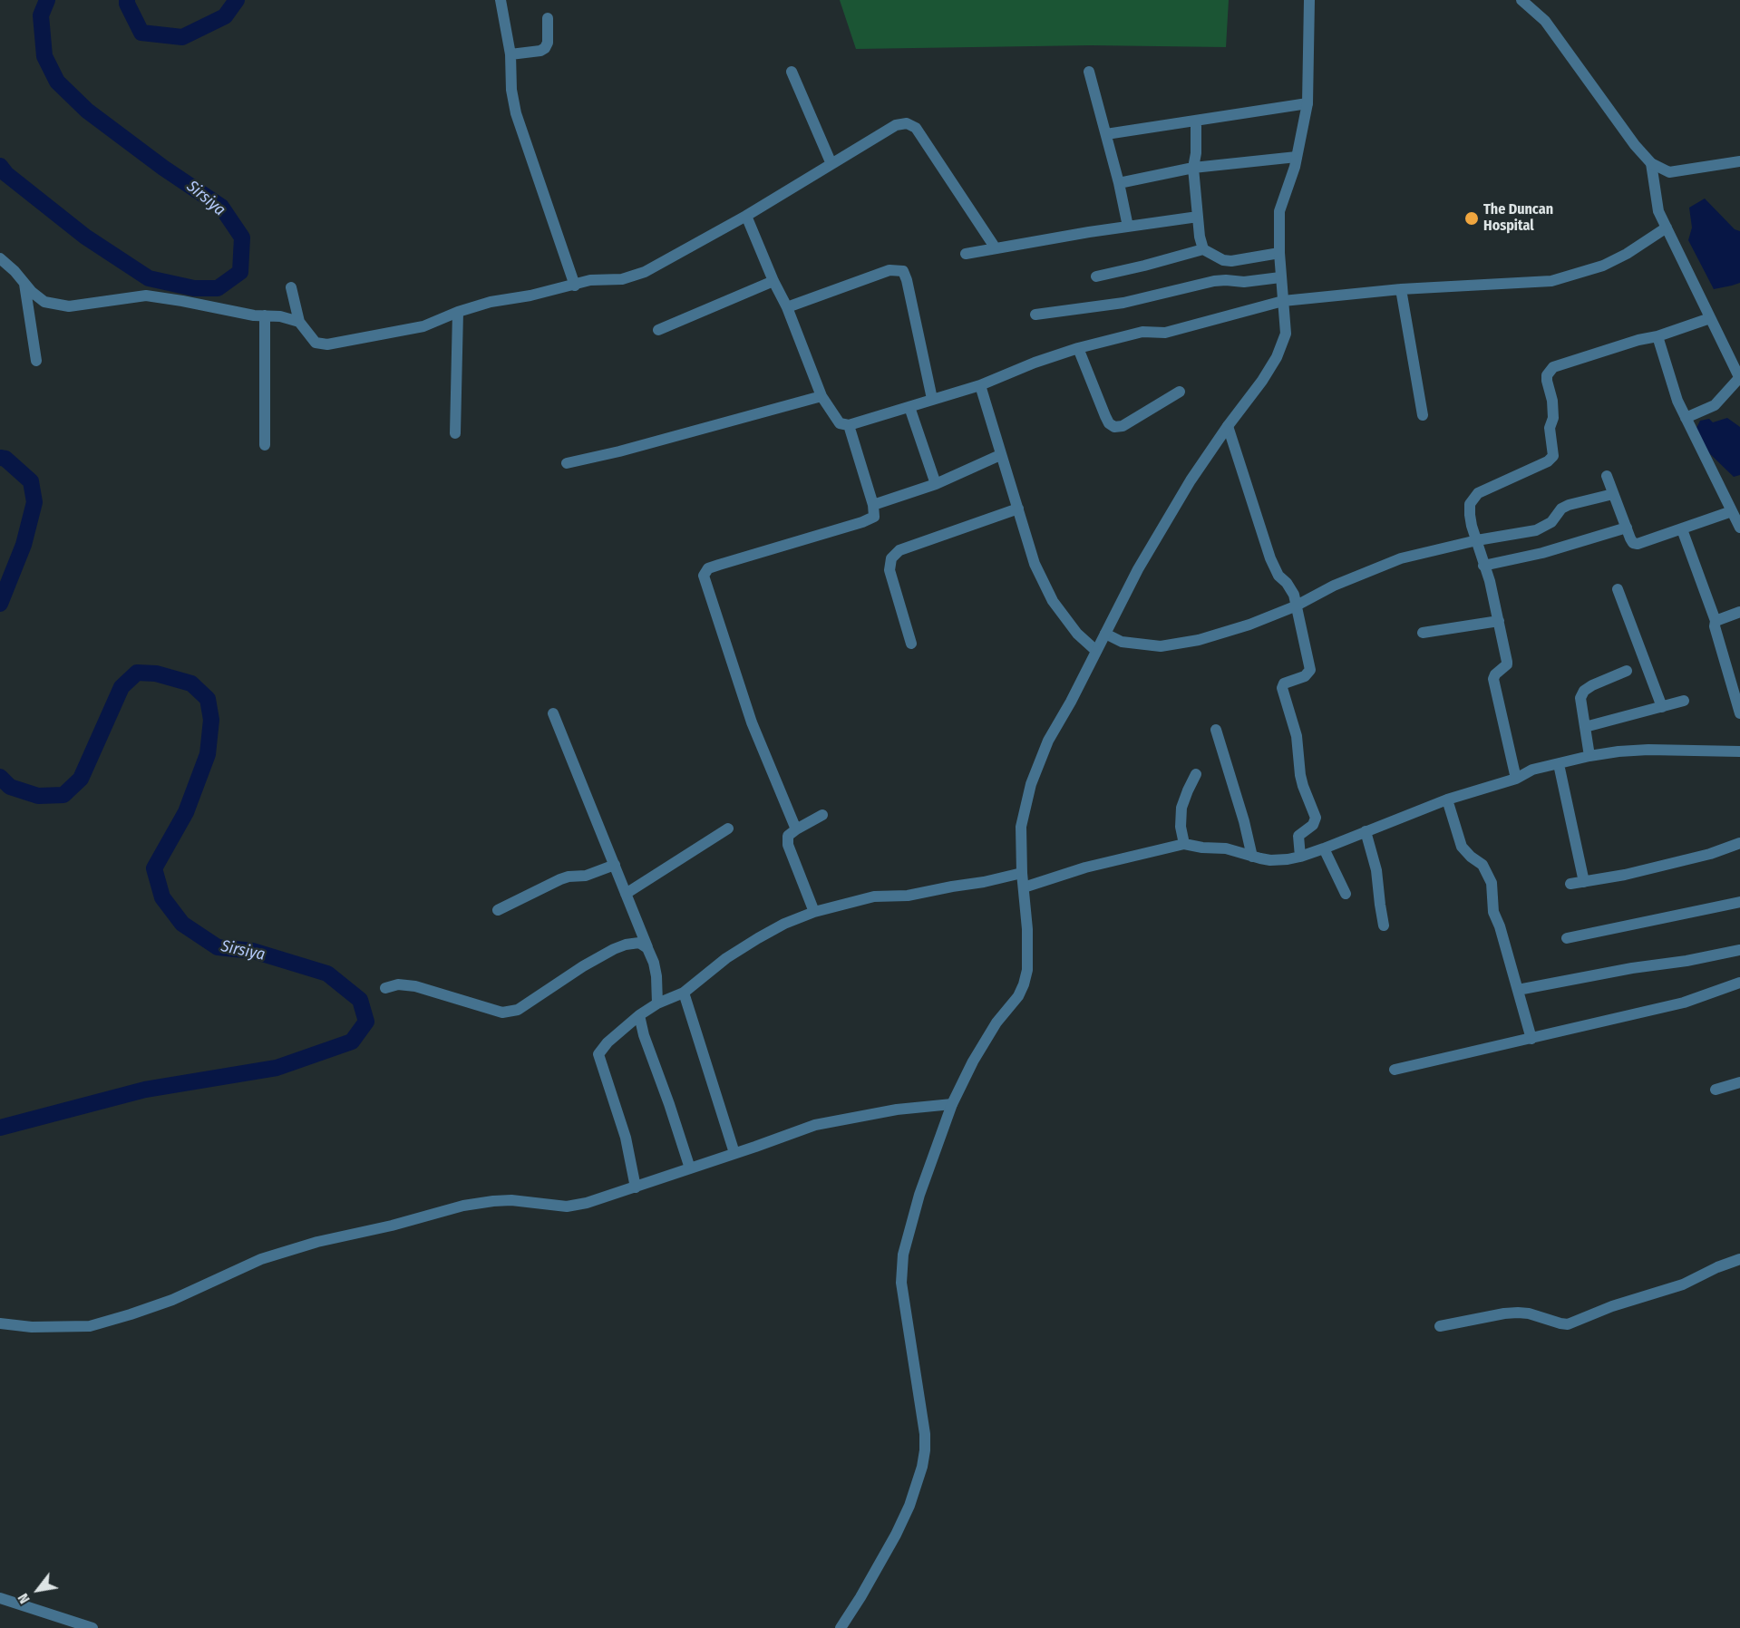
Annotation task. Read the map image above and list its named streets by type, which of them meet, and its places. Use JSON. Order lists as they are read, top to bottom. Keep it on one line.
{"water":["Sirsiya"],"places":["The Duncan Hospital"],"north":"bottom left"}
